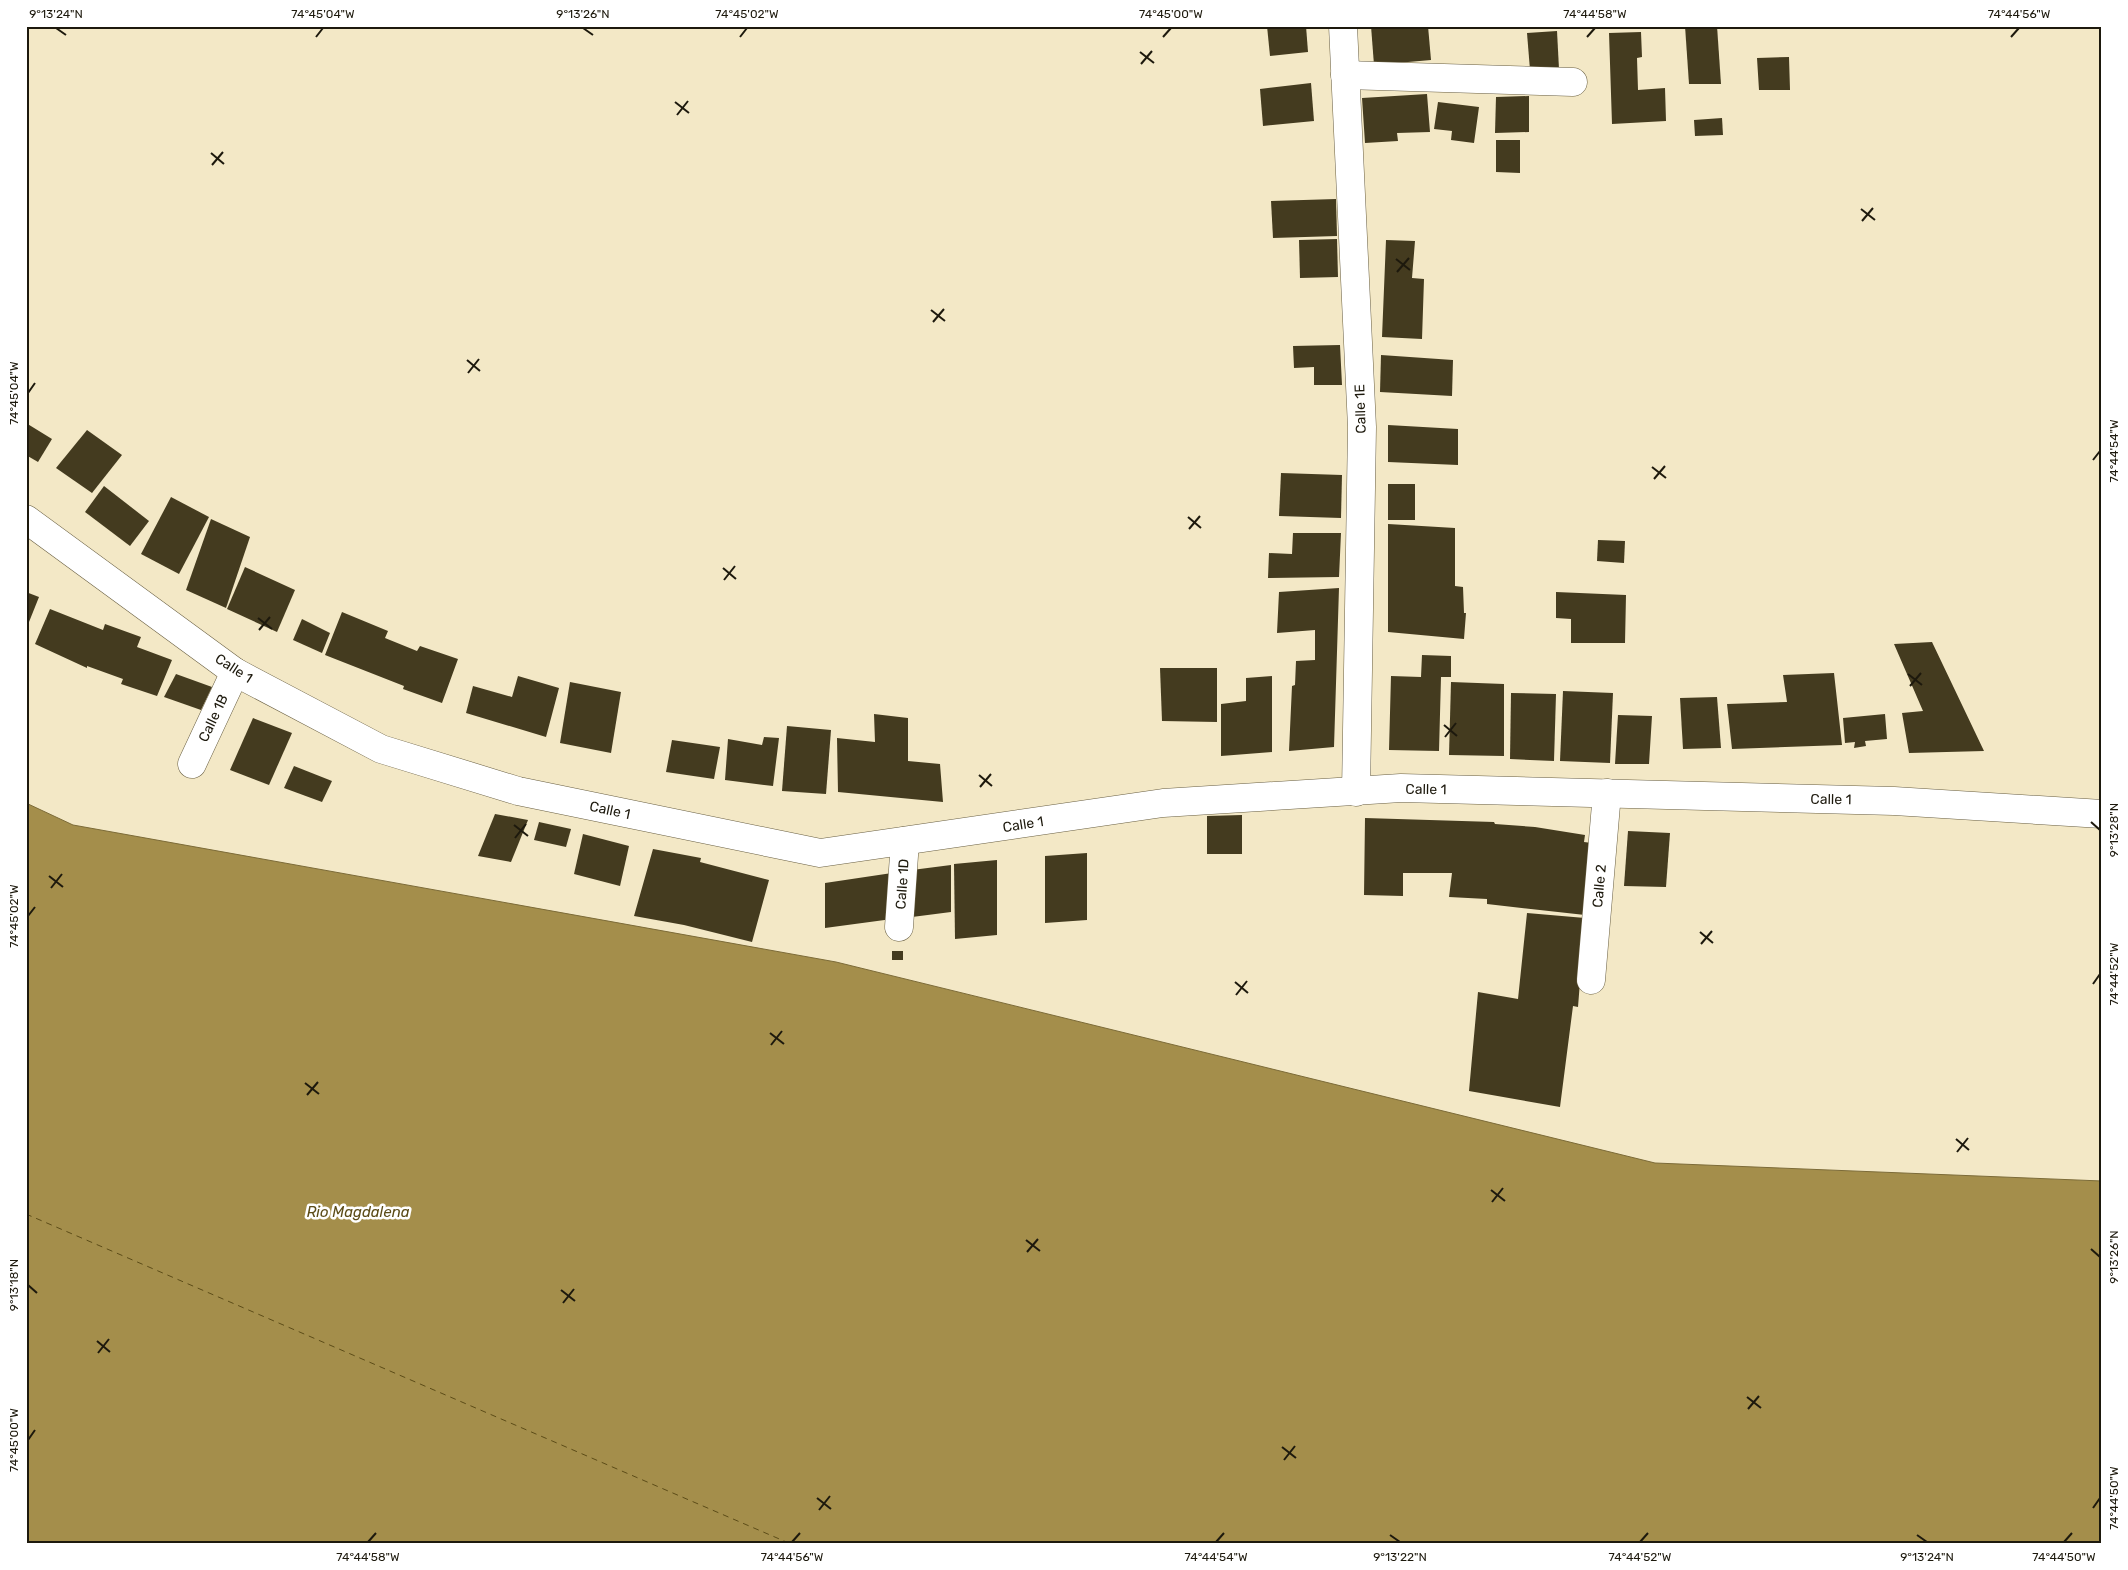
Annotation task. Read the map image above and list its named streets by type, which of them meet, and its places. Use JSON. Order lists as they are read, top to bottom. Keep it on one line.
{"streets":{"street":["Calle 1E","Calle 1","Calle 1B","Calle 1D","Calle 2"]},"crossings":[["Calle 1E","Calle 1"],["Calle 1","Calle 1B"],["Calle 1","Calle 1D"],["Calle 1","Calle 2"]],"water":["Rio Magdalena"],"coordinates":["9°13'24\"N","74°45'04\"W","9°13'26\"N","74°45'02\"W","74°45'00\"W","74°44'58\"W","74°44'56\"W","74°44'54\"W","9°13'28\"N","74°44'52\"W","9°13'18\"N","74°44'50\"W","9°13'22\"N"]}
